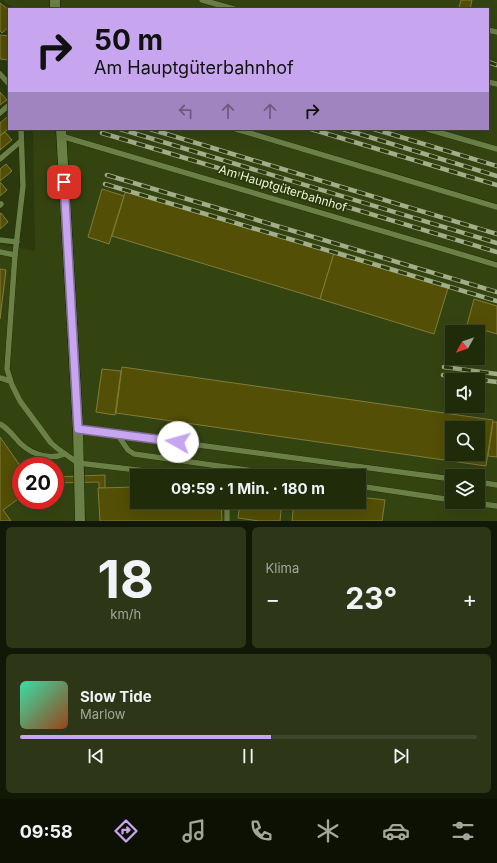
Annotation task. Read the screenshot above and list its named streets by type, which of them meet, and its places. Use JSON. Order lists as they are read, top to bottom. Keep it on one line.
{"streets":{"street":["Am Hauptgüterbahnhof"]},"north":"bottom left","page":{"turn":["50 m","Am Hauptgüterbahnhof"],"limit":"20","trip":"09:59 · 1 Min. · 180 m","tile":[["18","km/h"],"Klima"],"heat":["−","23°","+"],"song":["Slow Tide","Marlow"],"tabs":"09:58"}}
